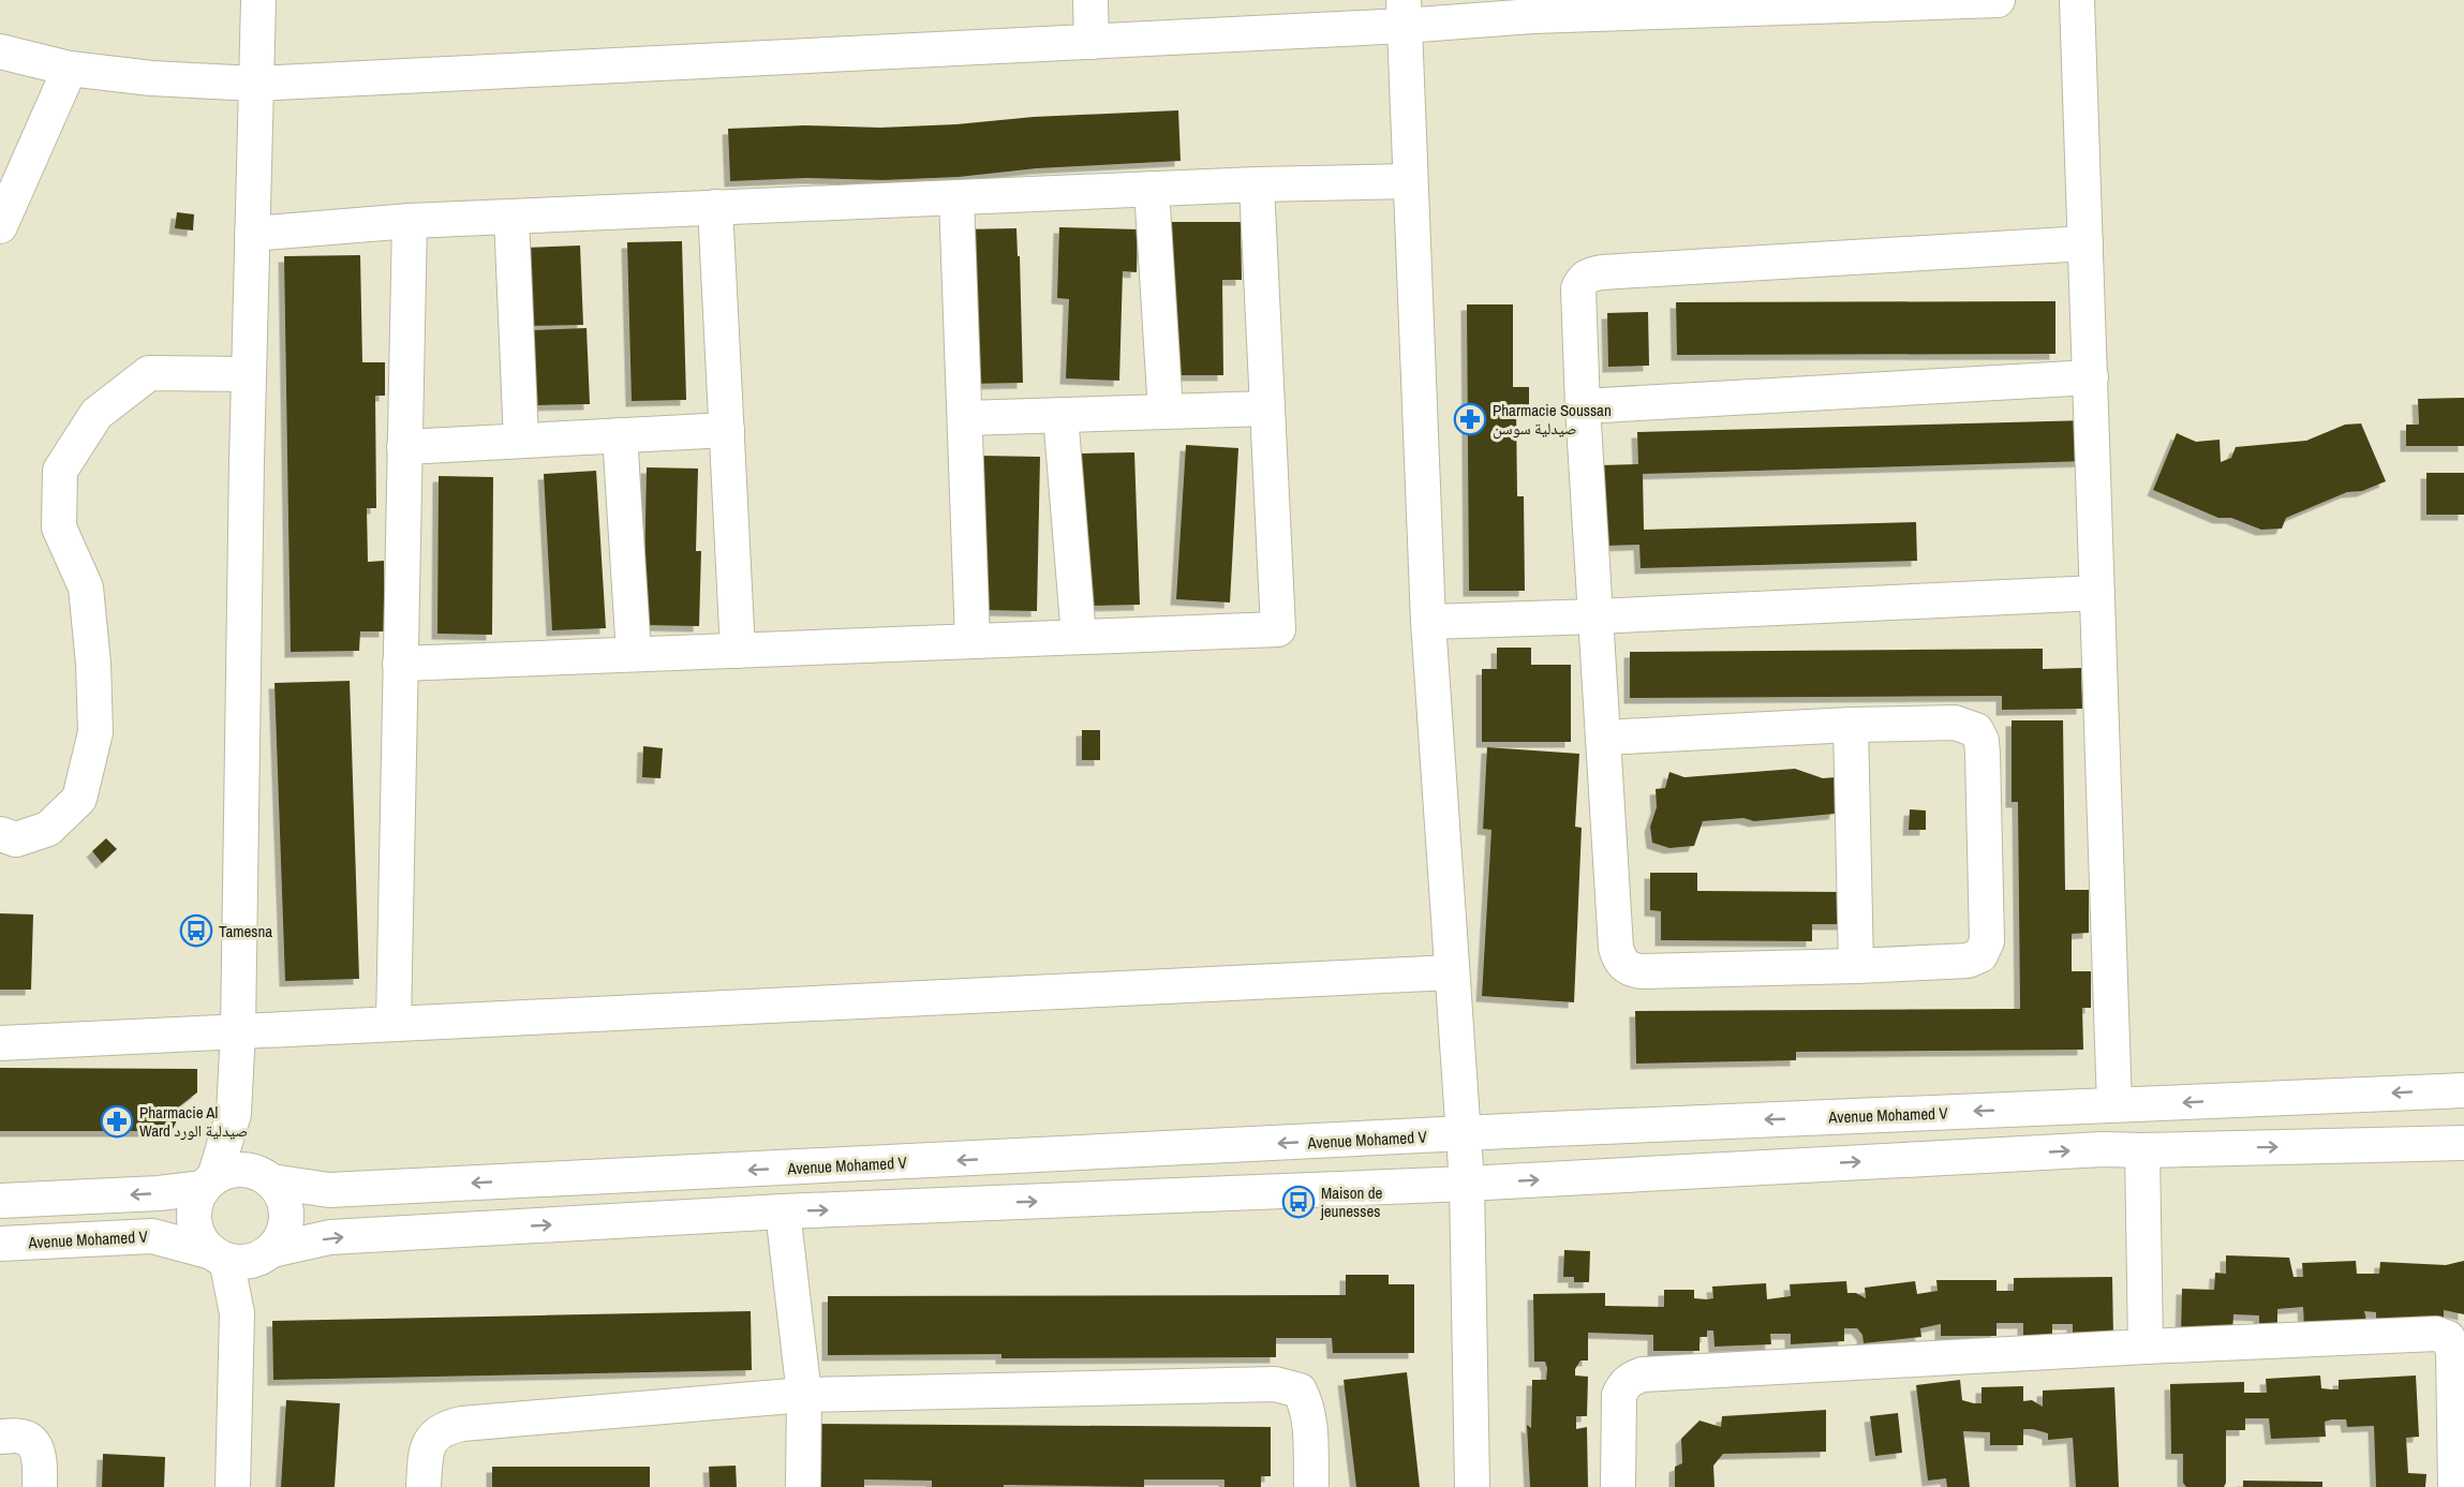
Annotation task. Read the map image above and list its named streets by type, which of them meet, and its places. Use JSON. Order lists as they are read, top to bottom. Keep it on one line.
{"streets":{"street":["Avenue Mohamed V"]},"places":{"pharmacy":["Pharmacie Soussan صيدلية سوسن","Pharmacie Al Ward صيدلية الورد"],"bus stop":["Tamesna","Maison de jeunesses"]}}
